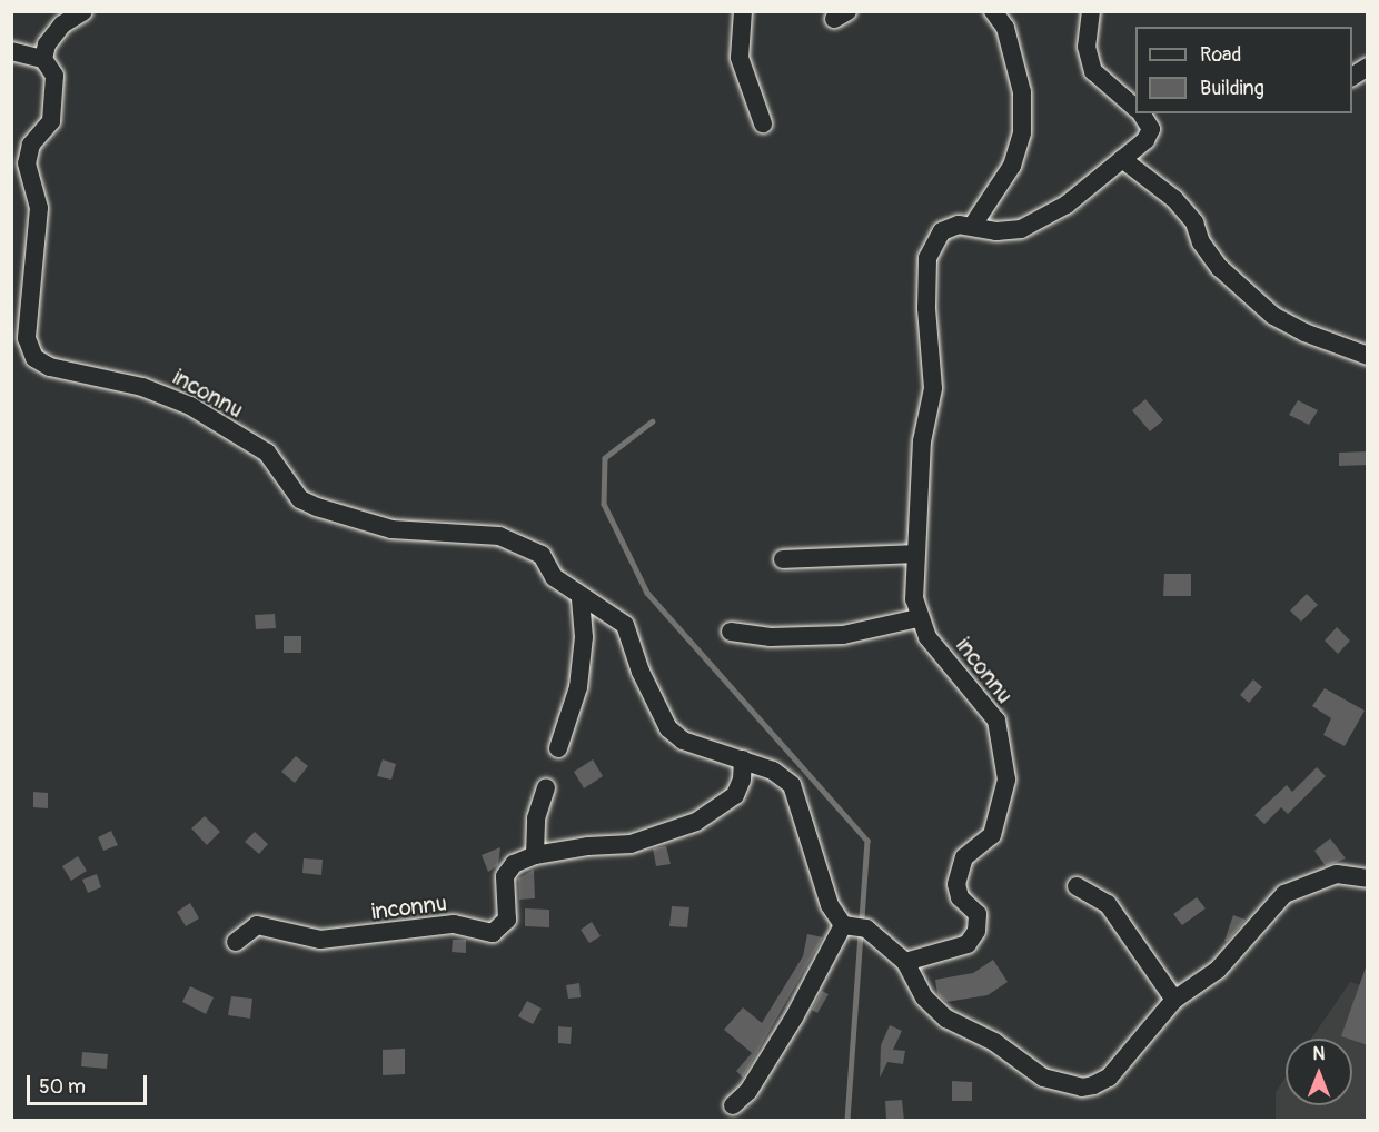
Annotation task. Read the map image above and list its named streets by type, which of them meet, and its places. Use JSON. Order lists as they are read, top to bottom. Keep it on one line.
{"streets":{"street":["inconnu"]},"legend":["Road","Building"],"scale_bar":"50 m","north":"top"}
